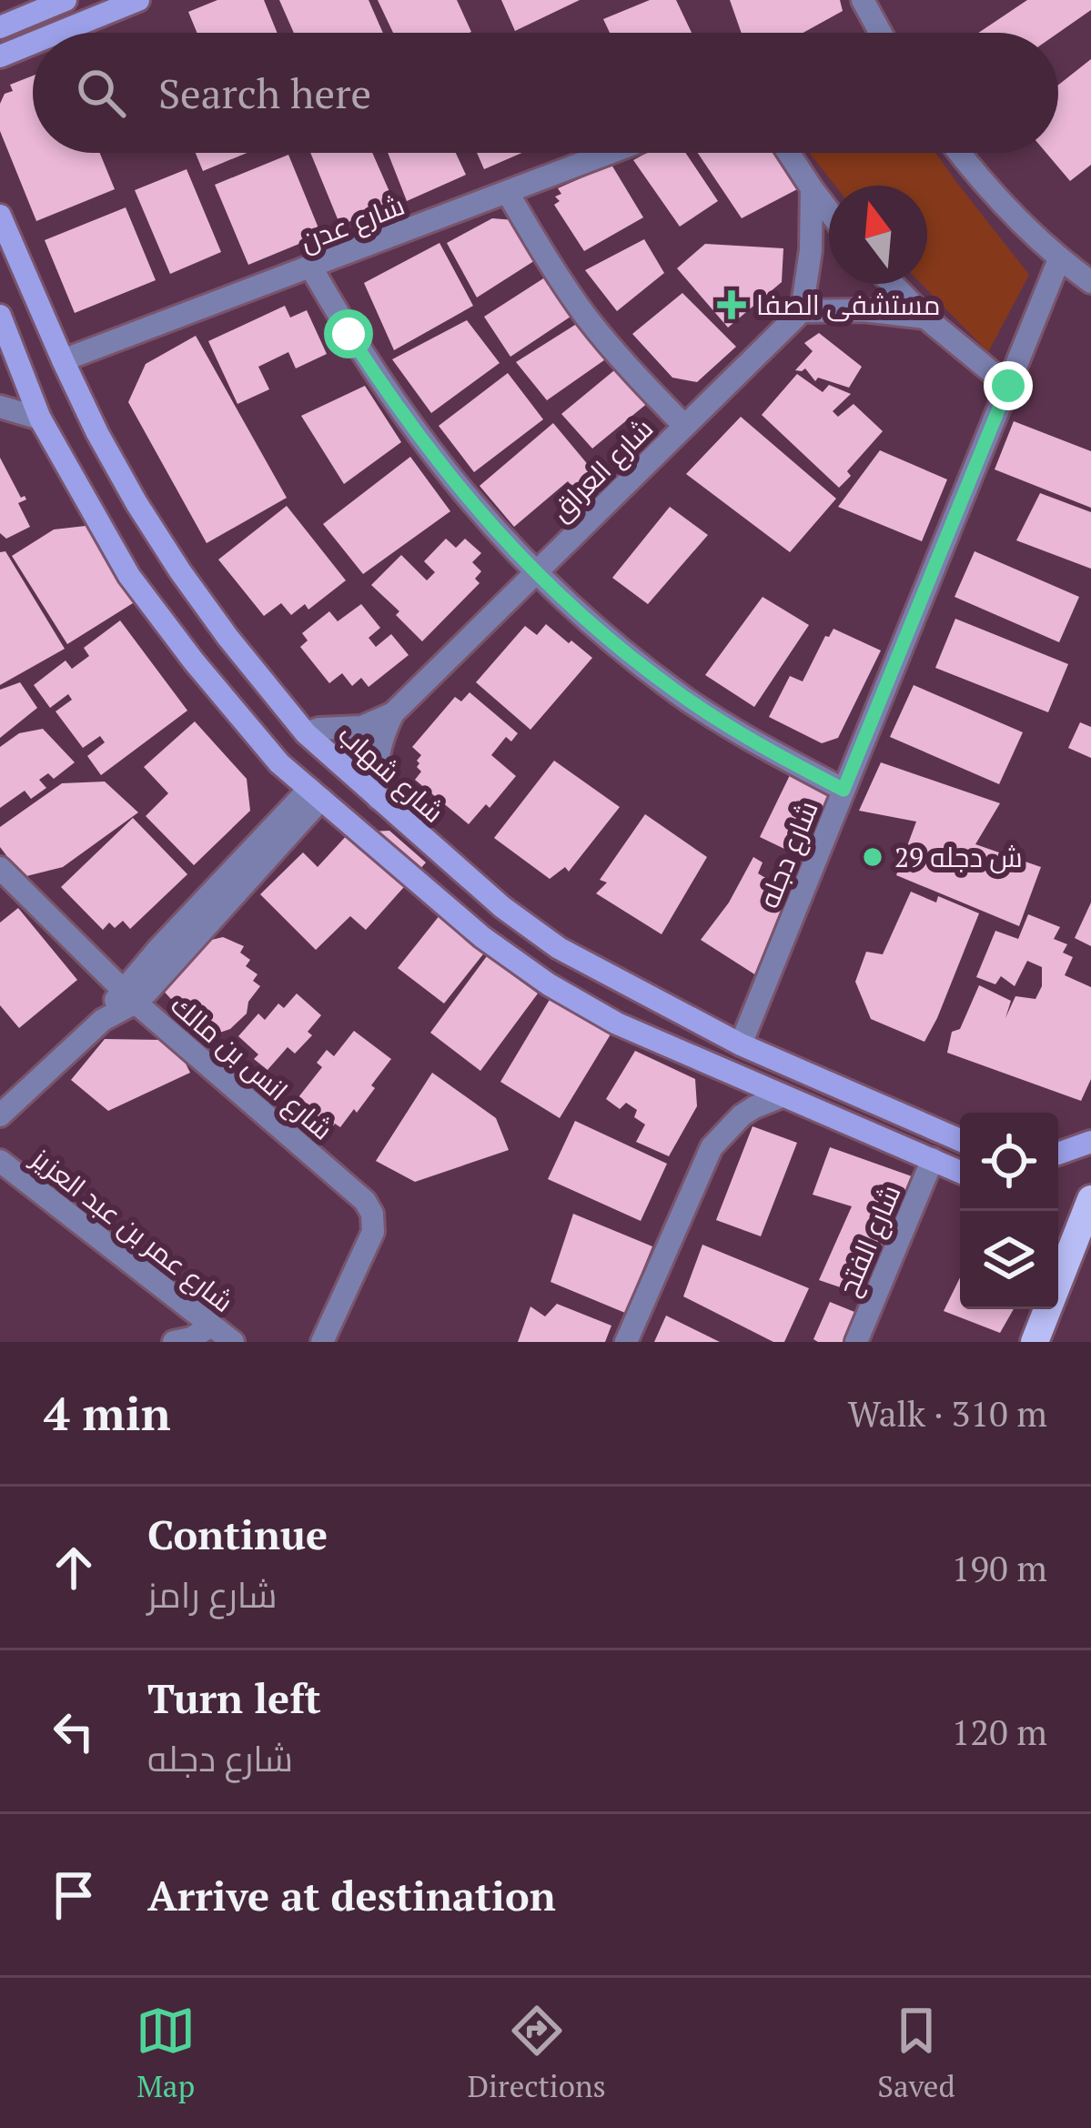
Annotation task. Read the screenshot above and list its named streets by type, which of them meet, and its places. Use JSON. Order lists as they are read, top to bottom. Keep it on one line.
{"streets":{"street":["شارع عدن","شارع العراق","شارع شهاب","شارع دجله","شارع انس بن مالك","شارع عمر بن عبد العزيز","شارع الفتح"]},"crossings":[["شارع عدن","شارع شهاب"],["شارع العراق","شارع شهاب"],["شارع شهاب","شارع دجله"]],"places":{"health":["مستشفى الصفا"],"other":["29 ش دجله"]},"north":"top","page":{"search":"Search here","heading":["4 min","Walk · 310 m"],"list":[["Continue","شارع رامز","190 m"],["Turn left","شارع دجله","120 m"],"Arrive at destination"],"nav":["Map","Directions","Saved"]}}
